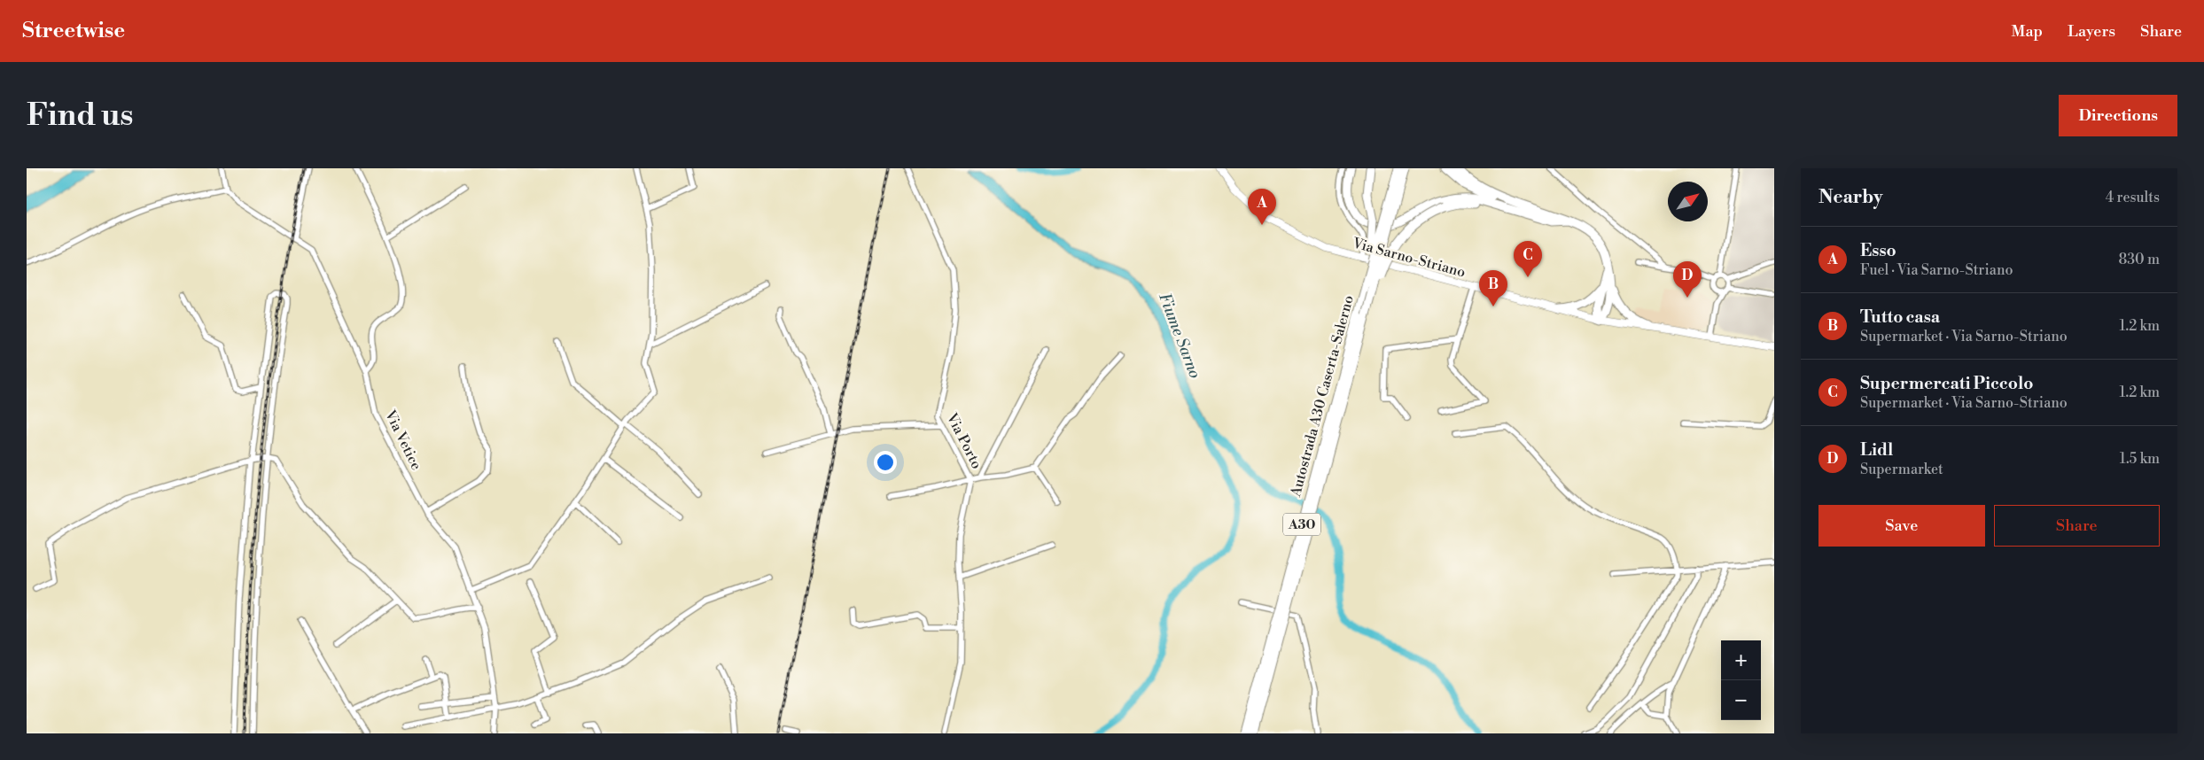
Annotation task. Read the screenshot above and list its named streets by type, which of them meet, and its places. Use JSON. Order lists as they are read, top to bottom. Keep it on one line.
{"streets":{"highway":["Autostrada A30 Caserta-Salerno","A30"],"main road":["Via Sarno-Striano"],"street":["Via Vetice","Via Porto"]},"water":["Fiume Sarno"],"north":"top right","page":{"header":"Streetwise","nav":["Map","Layers","Share"],"buttons":["Directions",["Save","Share"]],"title":"Find us","heading":["Nearby","4 results"],"pins":["A","C","D","B"],"list":[{"mark":"A","name":"Esso","note":"Fuel · Via Sarno-Striano","value":"830 m"},{"mark":"B","name":"Tutto casa","note":"Supermarket · Via Sarno-Striano","value":"1.2 km"},{"mark":"C","name":"Supermercati Piccolo","note":"Supermarket · Via Sarno-Striano","value":"1.2 km"},{"mark":"D","name":"Lidl","note":"Supermarket","value":"1.5 km"}],"map_buttons":["+","−"]}}
